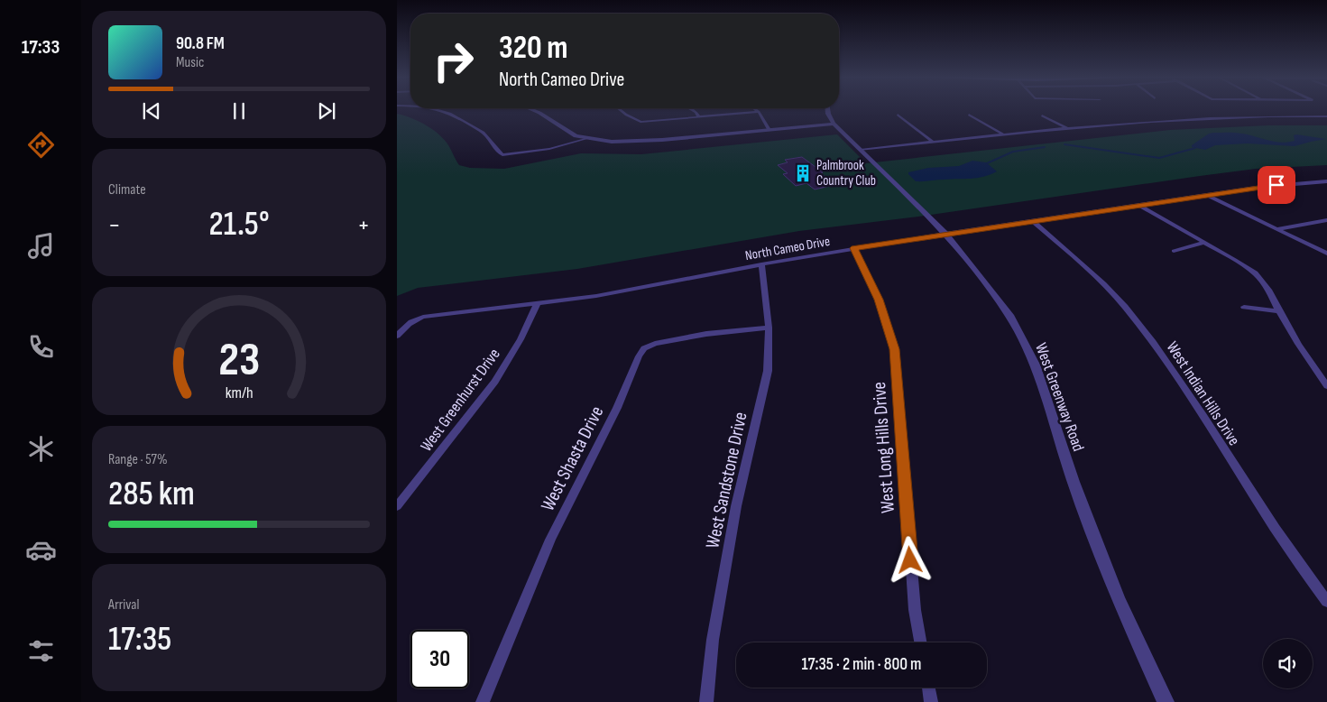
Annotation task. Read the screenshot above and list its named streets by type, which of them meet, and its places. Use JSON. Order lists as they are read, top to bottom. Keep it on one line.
{"streets":{"street":["North Cameo Drive","West Indian Hills Drive","West Greenway Road","West Greenhurst Drive","West Long Hills Drive","West Shasta Drive","West Sandstone Drive"]},"crossings":[["North Cameo Drive","West Indian Hills Drive"],["North Cameo Drive","West Greenway Road"],["North Cameo Drive","West Greenhurst Drive"],["North Cameo Drive","West Long Hills Drive"],["North Cameo Drive","West Sandstone Drive"],["West Shasta Drive","West Sandstone Drive"]],"places":{"building":["Palmbrook Country Club"]},"page":{"tabs":"17:33","turn":["320 m","North Cameo Drive"],"song":["90.8 FM","Music"],"tile":["Climate",["Range · 57%","285 km"],["Arrival","17:35"]],"heat":["−","21.5°","+"],"limit":"30","trip":"17:35 · 2 min · 800 m","gauge":["23","km/h"]}}
